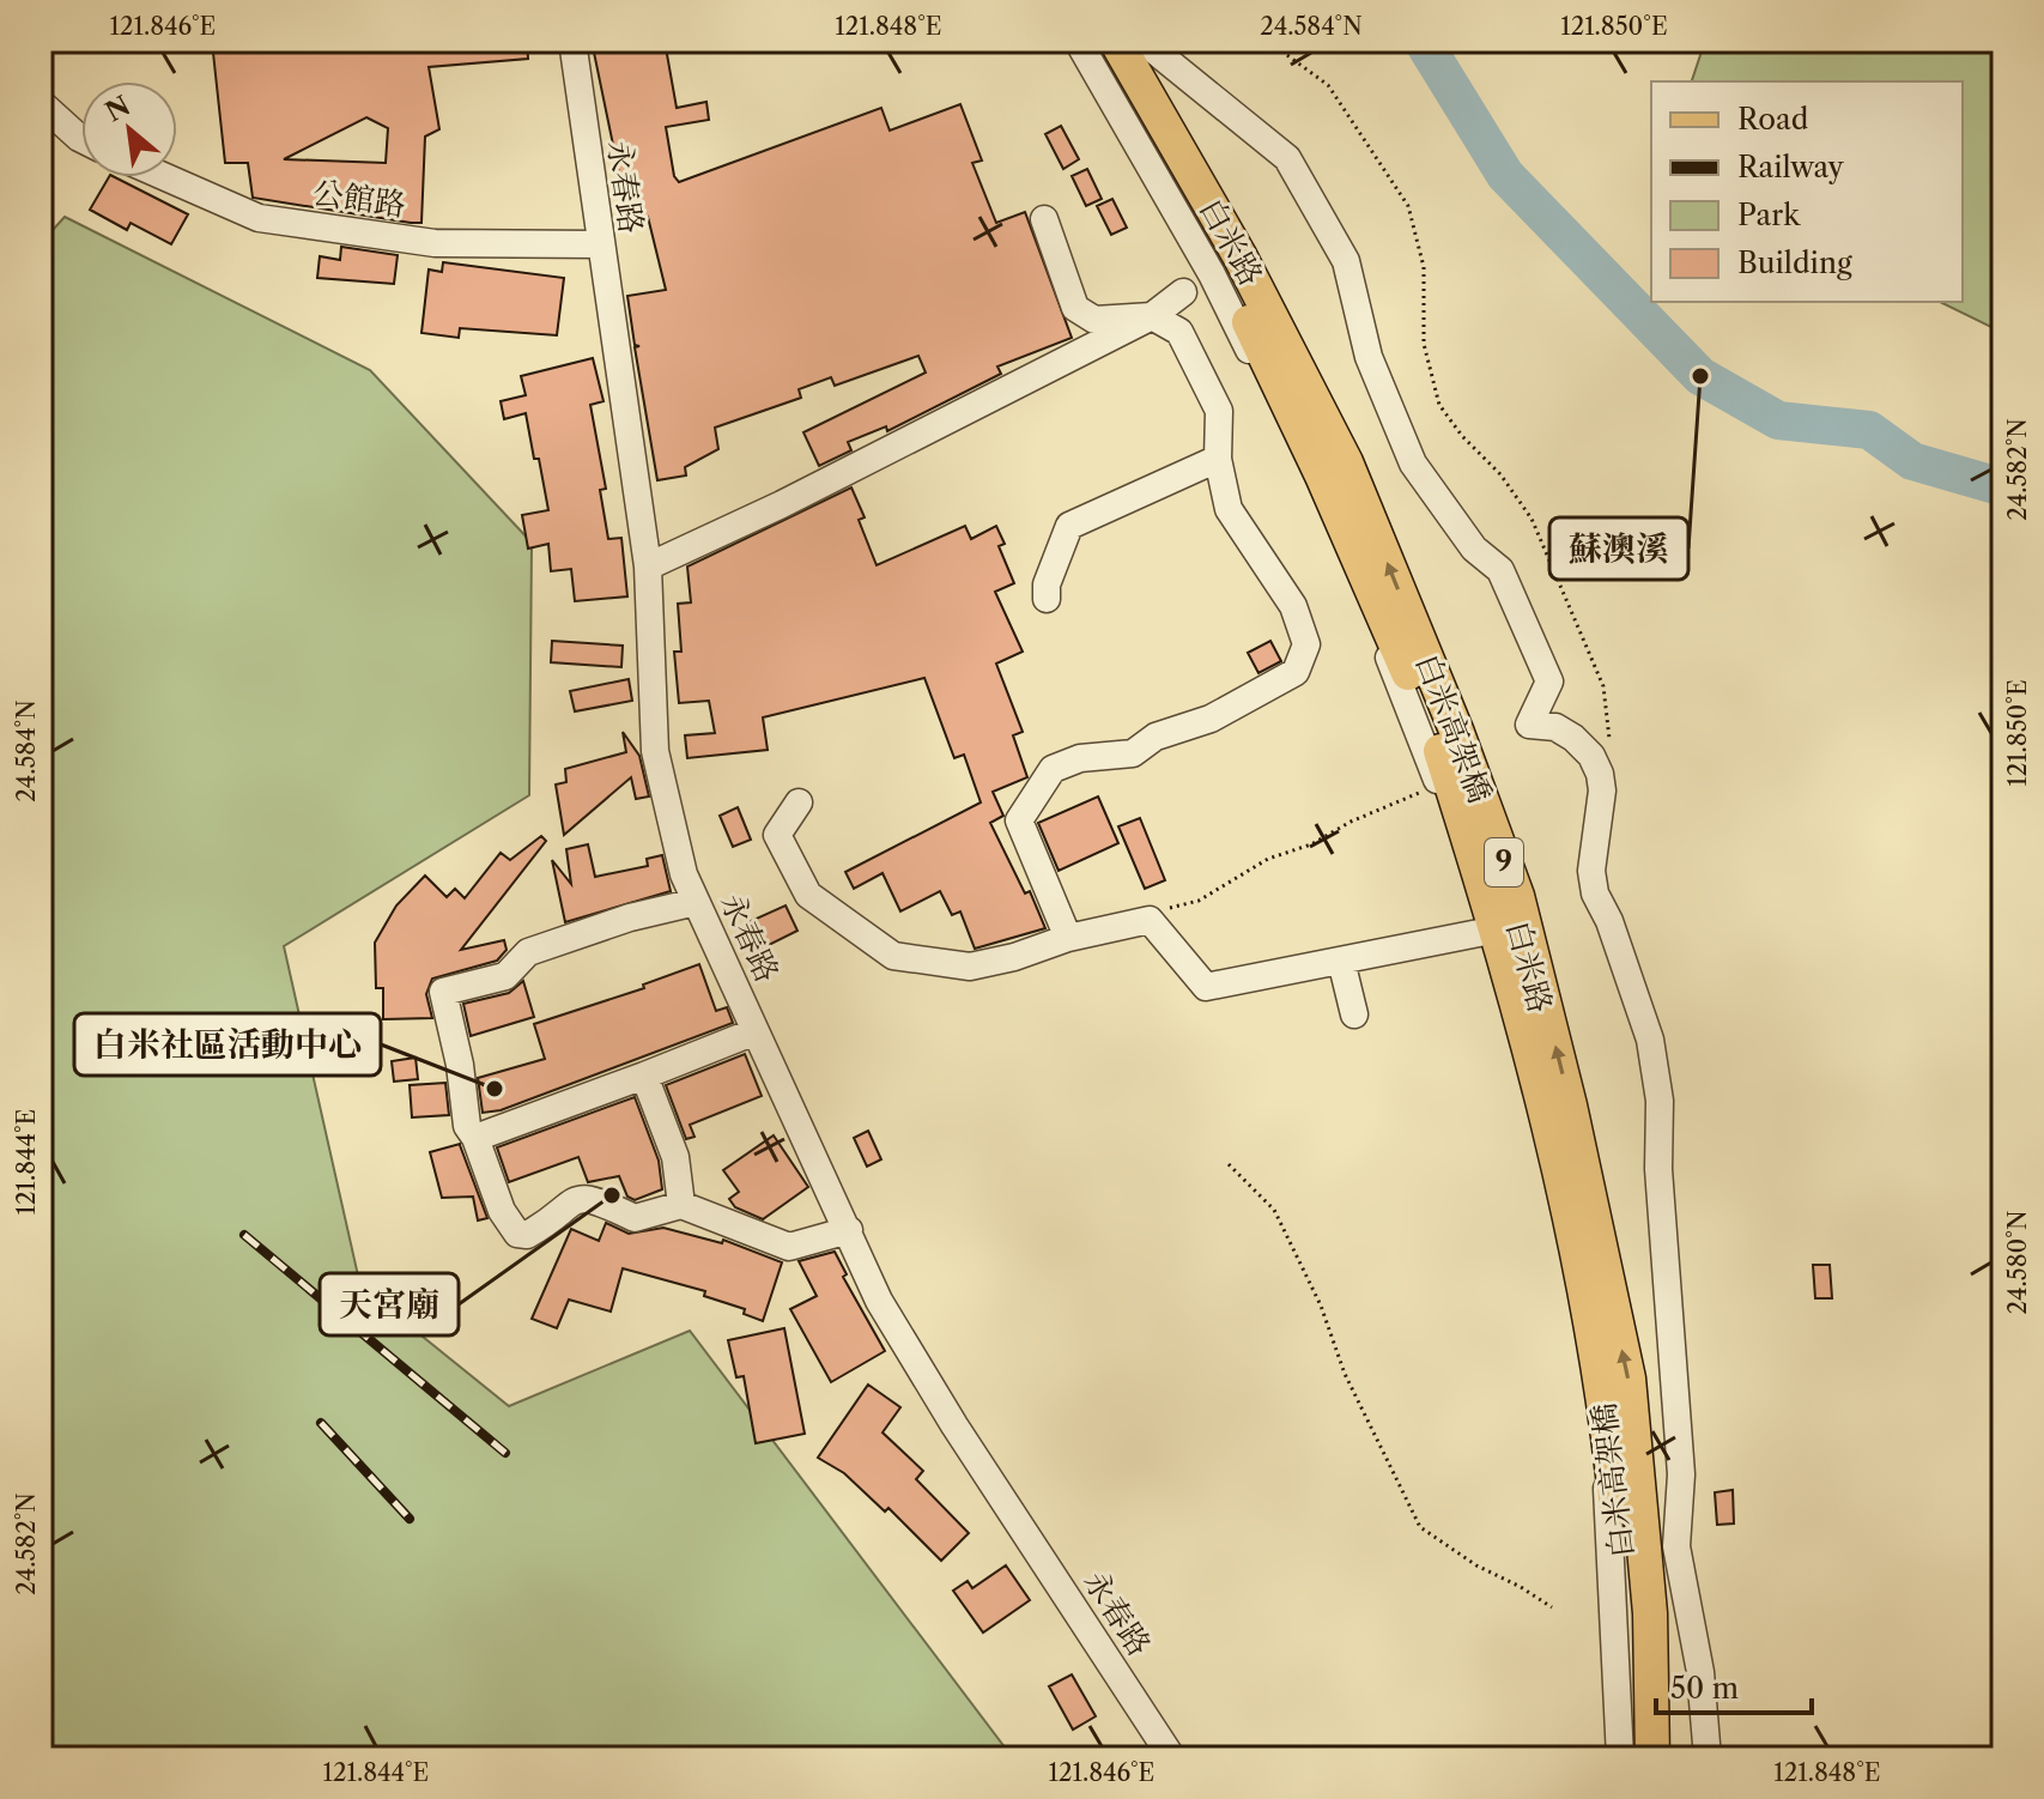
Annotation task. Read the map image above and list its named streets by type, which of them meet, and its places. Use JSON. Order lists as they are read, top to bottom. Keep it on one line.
{"streets":{"main road":["白米高架橋","9"],"street":["永春路","公館路","白米路"]},"crossings":[["永春路","公館路"]],"places":["蘇澳溪","白米社區活動中心","天宮廟"],"legend":["Road","Railway","Park","Building"],"scale_bar":"50 m","north":"top left","coordinates":["121.846°E","121.848°E","24.584°N","121.850°E","24.582°N","121.844°E","24.580°N"]}
